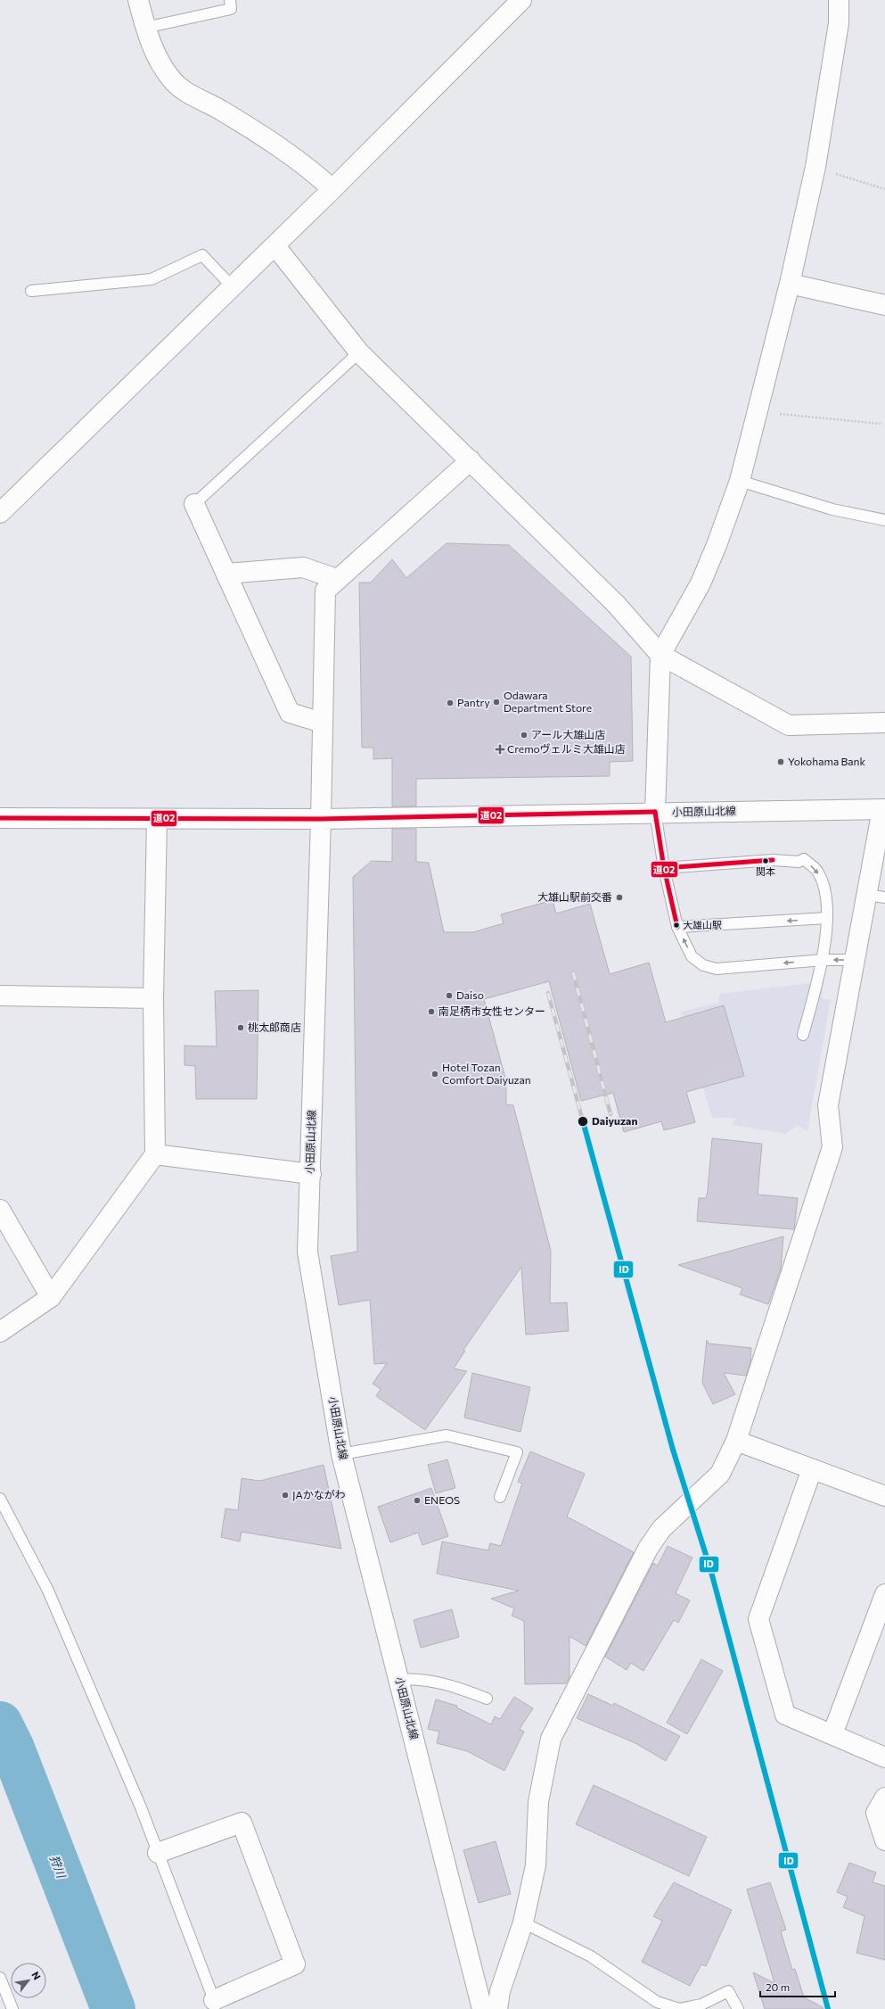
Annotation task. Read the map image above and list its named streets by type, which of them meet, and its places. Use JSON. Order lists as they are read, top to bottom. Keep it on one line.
{"streets":{"street":["小田原山北線"]},"water":["狩川"],"places":{"other":["Odawara Department Store","Pantry","アール大雄山店","Yokohama Bank","関本","大雄山駅前交番","大雄山駅","Daiso","南足柄市女性センター","桃太郎商店","Hotel Tozan Comfort Daiyuzan","Daiyuzan","JAかながわ","ENEOS"],"health":["Cremoヴェルミ大雄山店"]},"lines":["transit line 道02","transit line ID"],"scale_bar":"20 m","north":"top right"}
